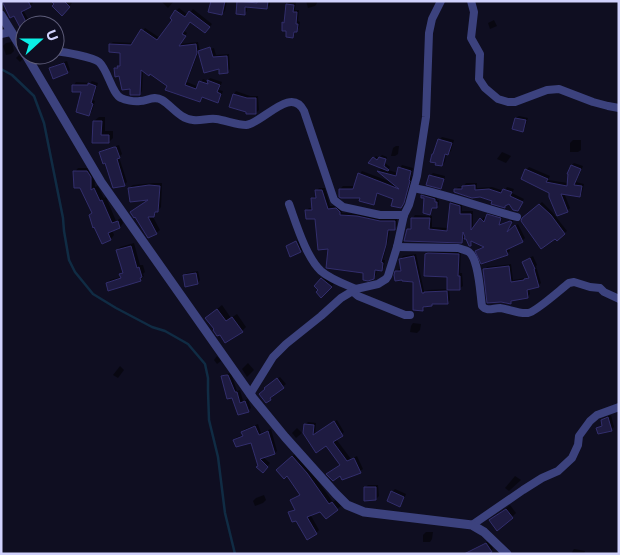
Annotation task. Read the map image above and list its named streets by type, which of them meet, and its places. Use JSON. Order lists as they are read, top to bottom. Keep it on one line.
{"north":"right"}
